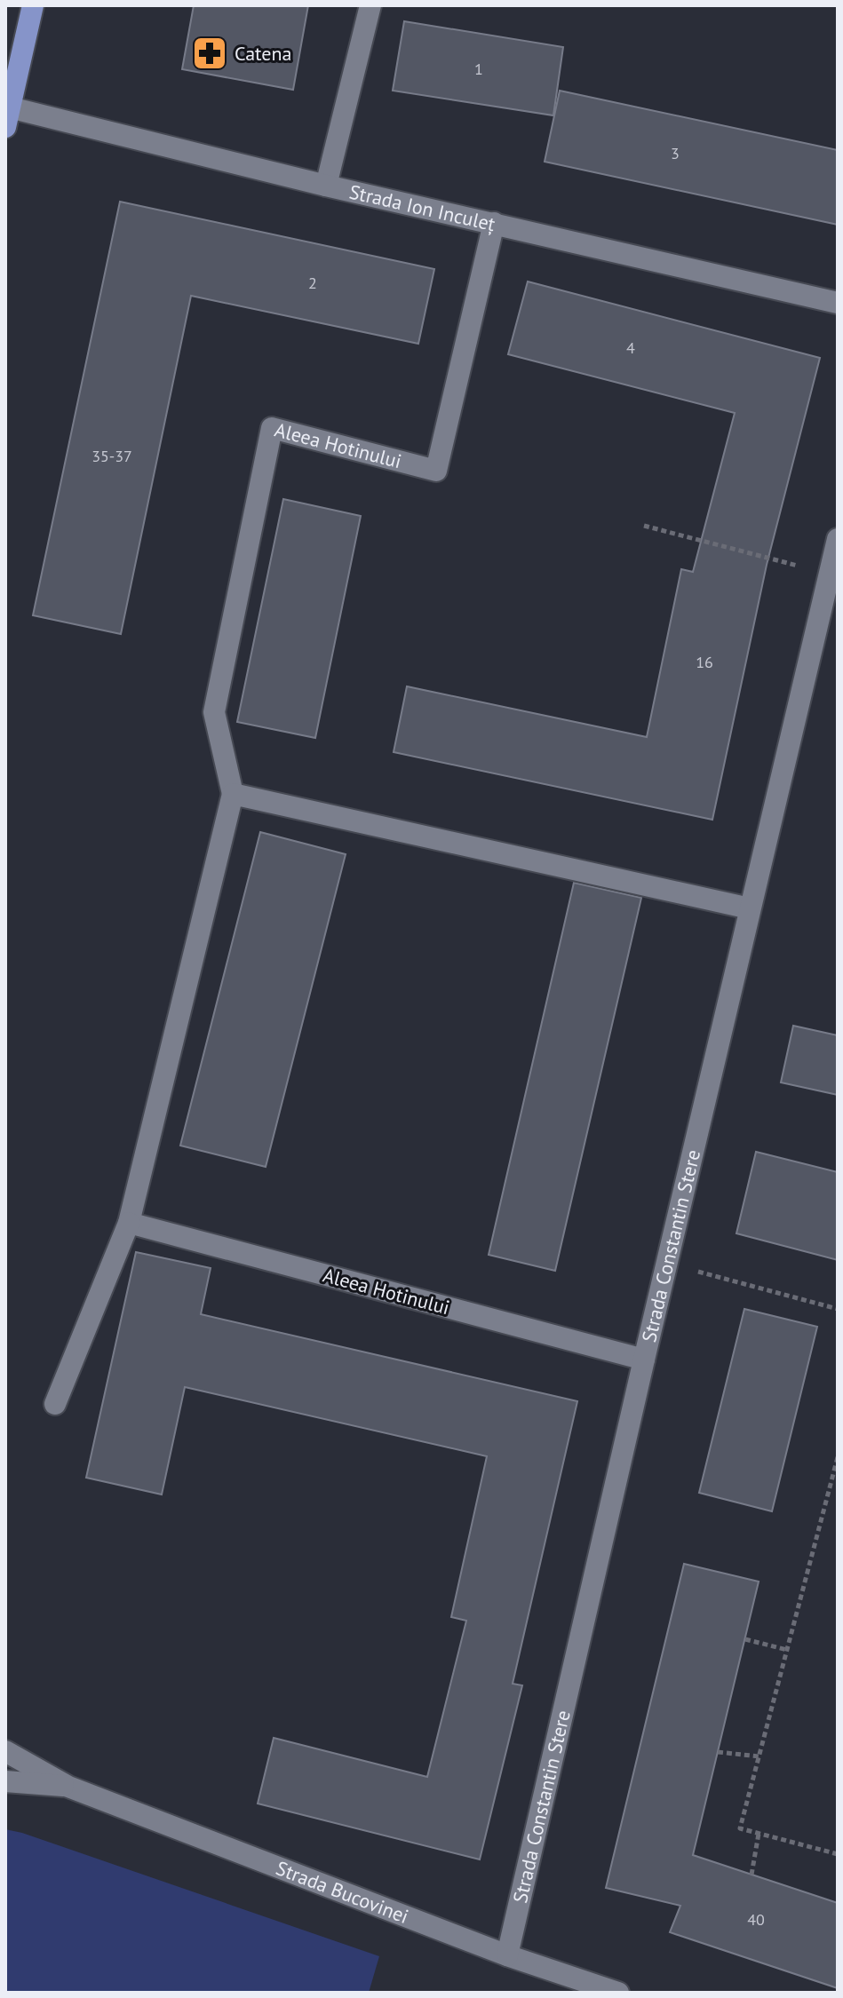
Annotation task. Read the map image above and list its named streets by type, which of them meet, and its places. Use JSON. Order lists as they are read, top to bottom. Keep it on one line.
{"streets":{"street":["Strada Ion Inculeț","Aleea Hotinului","Strada Constantin Stere","Strada Bucovinei"]},"crossings":[["Strada Ion Inculeț","Aleea Hotinului"],["Aleea Hotinului","Strada Constantin Stere"],["Strada Constantin Stere","Strada Bucovinei"]],"places":{"pharmacy":["Catena"]},"house_numbers":["1","3","2","4","35-37","16","40"]}
